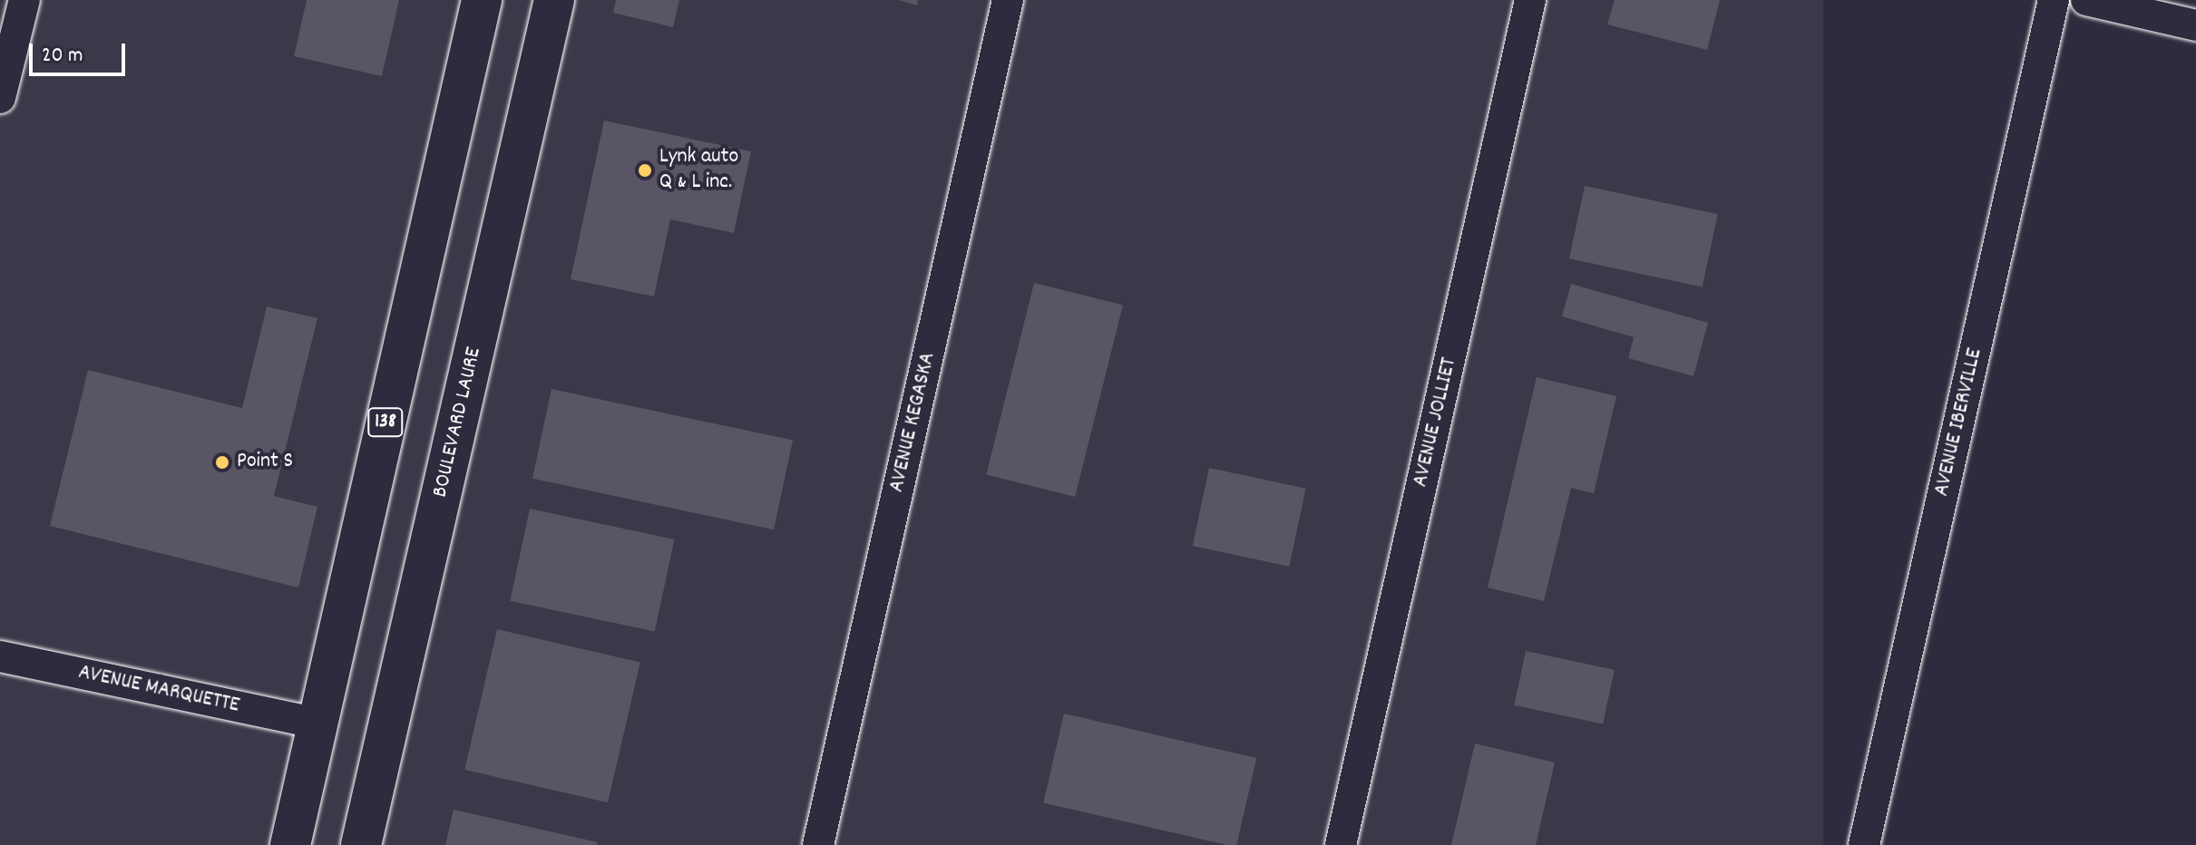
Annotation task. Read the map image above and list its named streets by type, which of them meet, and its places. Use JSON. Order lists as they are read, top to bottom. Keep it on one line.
{"streets":{"highway":["138","BOULEVARD LAURE"],"street":["AVENUE KEGASKA","AVENUE JOLLIET","AVENUE IBERVILLE","AVENUE MARQUETTE"]},"crossings":[["138","AVENUE MARQUETTE"]],"places":["Lynk auto Q & L inc.","Point S"],"scale_bar":"20 m"}
